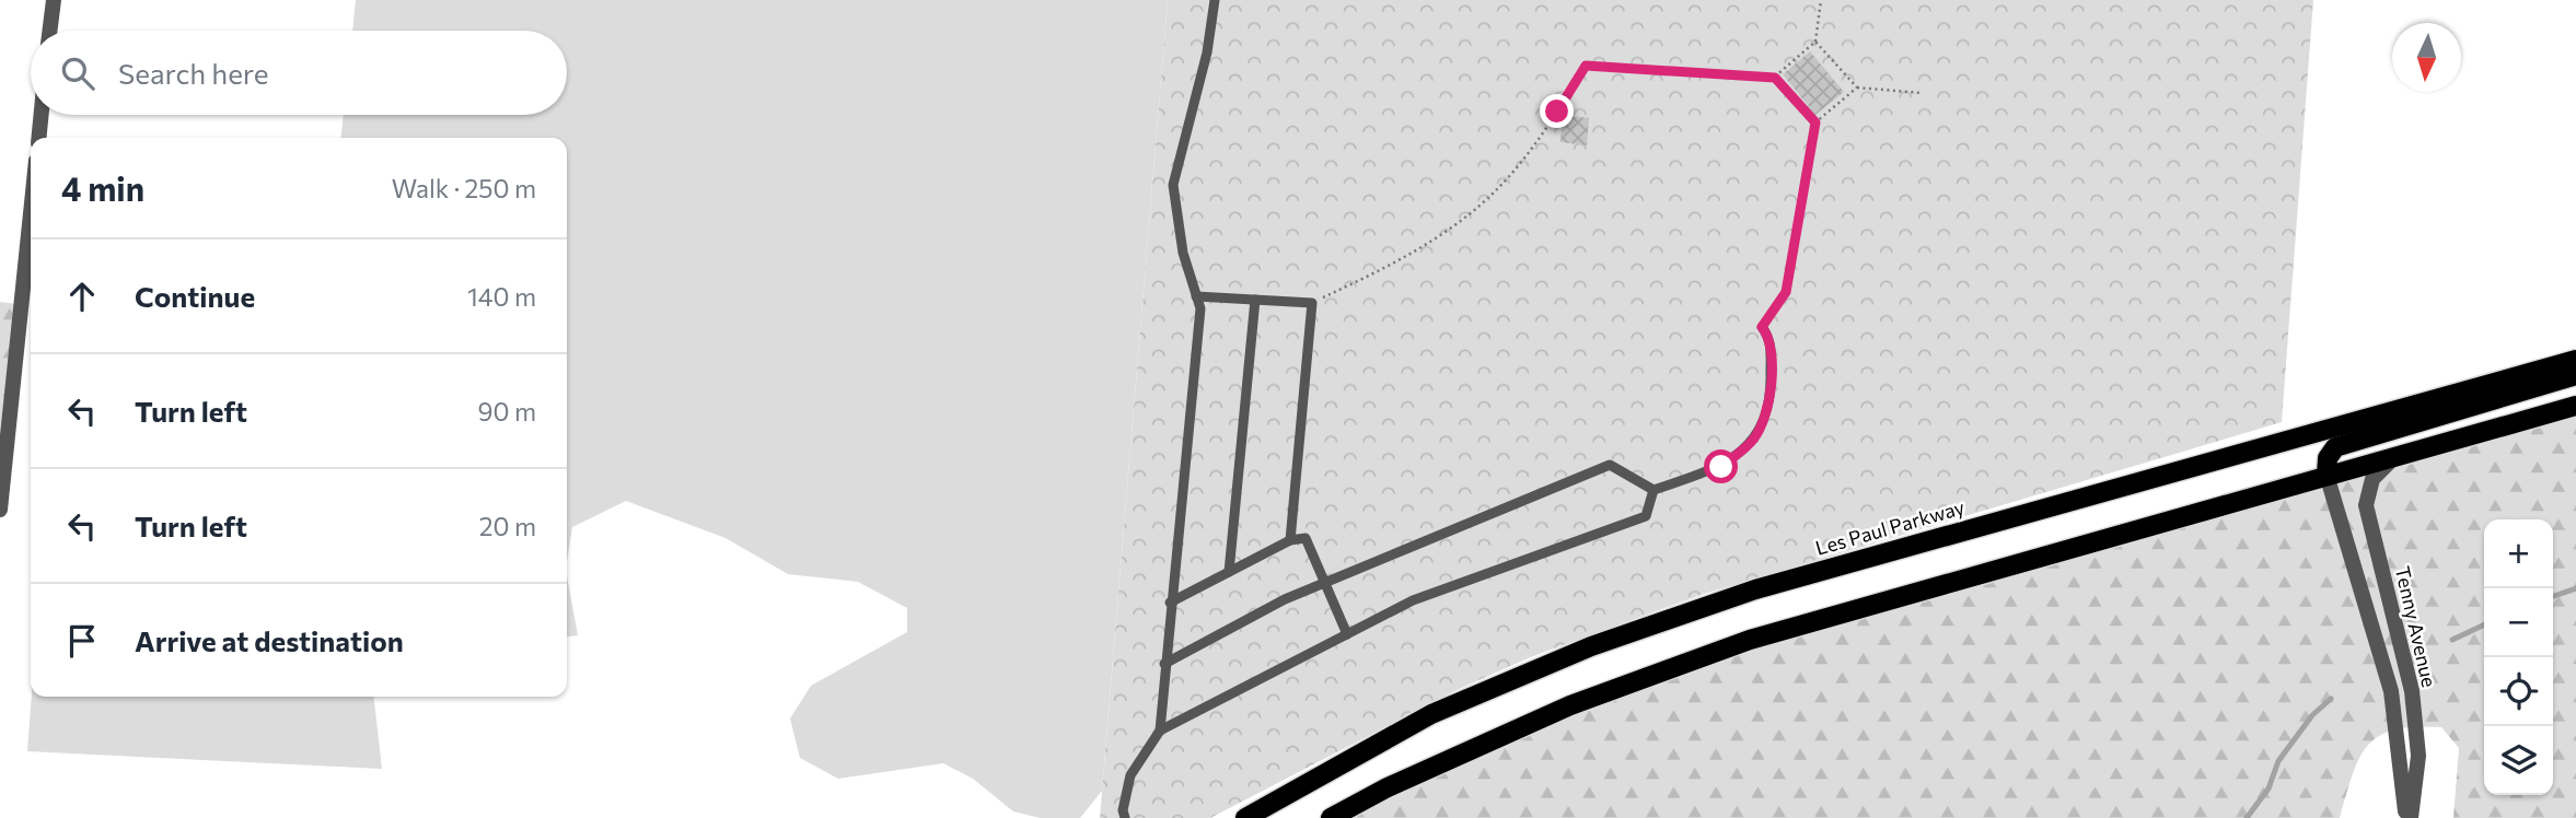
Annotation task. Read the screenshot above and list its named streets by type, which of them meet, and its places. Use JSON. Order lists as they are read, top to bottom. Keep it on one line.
{"streets":{"main road":["Les Paul Parkway"],"street":["Tenny Avenue"]},"north":"bottom","page":{"search":"Search here","heading":["4 min","Walk · 250 m"],"list":[["Continue","140 m"],["Turn left","90 m"],["Turn left","20 m"],"Arrive at destination"],"map_buttons":["+","−"]}}
